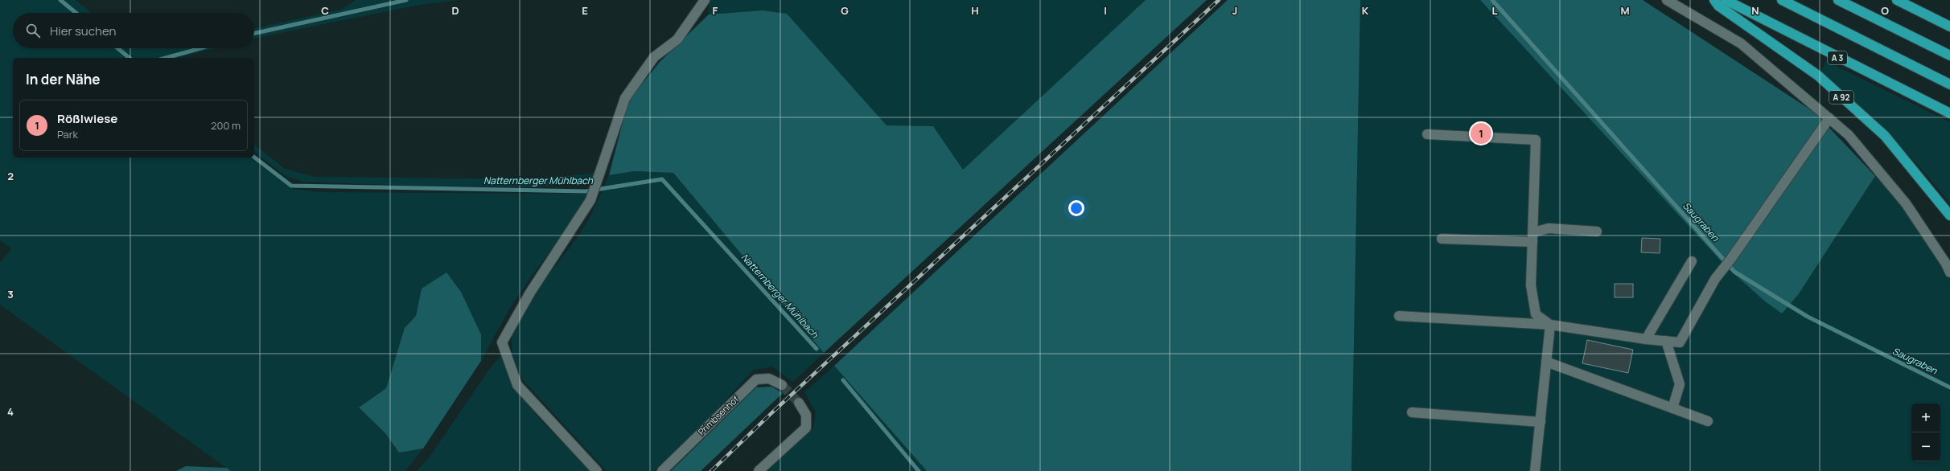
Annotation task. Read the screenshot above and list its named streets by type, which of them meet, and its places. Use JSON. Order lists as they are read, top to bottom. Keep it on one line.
{"streets":{"highway":["A 3","A 92"],"lane":["Primbsenhof"]},"water":["Natternberger Mühlbach","Saugraben"],"page":{"search":"Hier suchen","heading":"In der Nähe","list":[{"mark":"1","name":"Rößlwiese","note":"Park","value":"200 m"}],"pins":"1","map_buttons":["+","−"]},"grid":{"columns":["C","D","E","F","G","H","I","J","K","L","M","N","O"],"rows":["2","3","4"]}}
